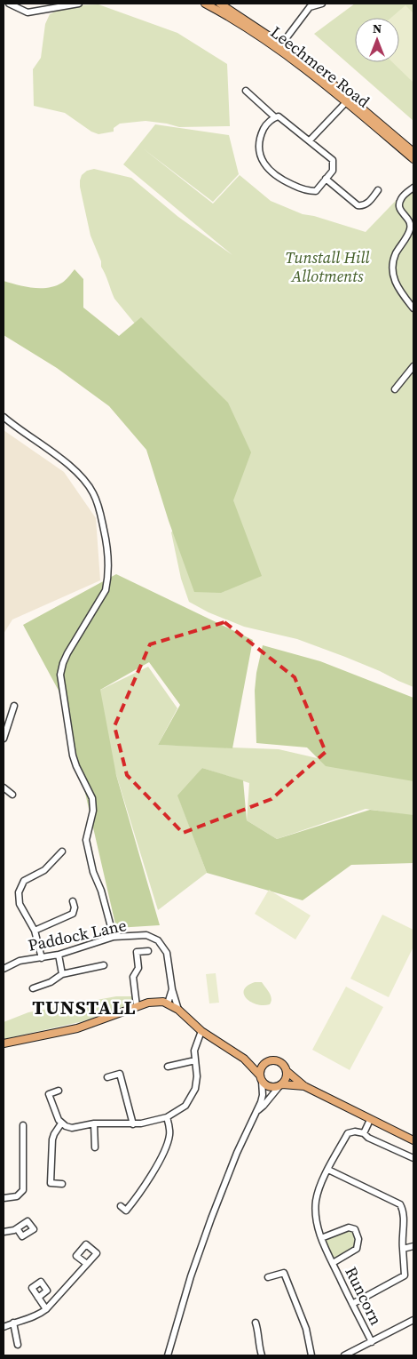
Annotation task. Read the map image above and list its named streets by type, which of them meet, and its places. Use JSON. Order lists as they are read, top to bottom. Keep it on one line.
{"streets":{"main road":["Leechmere Road"],"street":["Paddock Lane","Runcorn"]},"districts":["TUNSTALL"],"parks":["Tunstall Hill Allotments"],"north":"top"}
